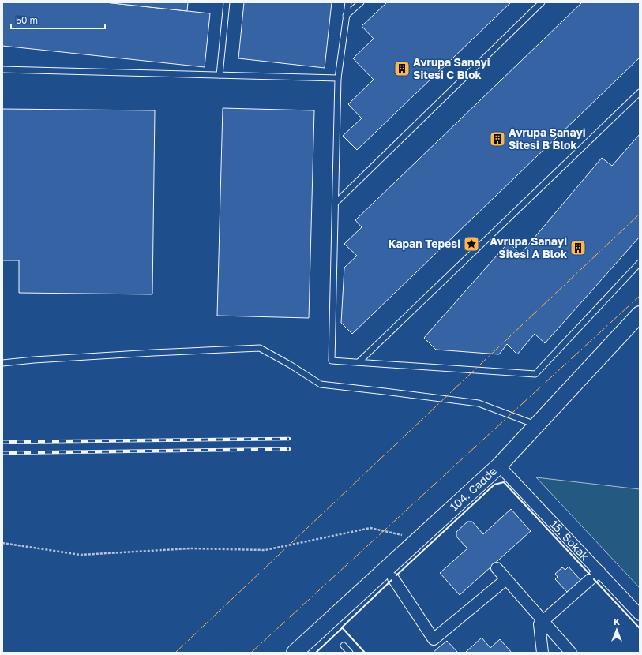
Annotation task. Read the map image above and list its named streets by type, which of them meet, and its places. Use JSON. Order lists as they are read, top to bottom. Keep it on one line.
{"streets":{"street":["104. Cadde","15. Sokak"]},"crossings":[["104. Cadde","15. Sokak"]],"places":{"building":["Avrupa Sanayi Sitesi C Blok","Avrupa Sanayi Sitesi B Blok","Avrupa Sanayi Sitesi A Blok"],"place":["Kapan Tepesi"]},"scale_bar":"50 m","north":"top"}
